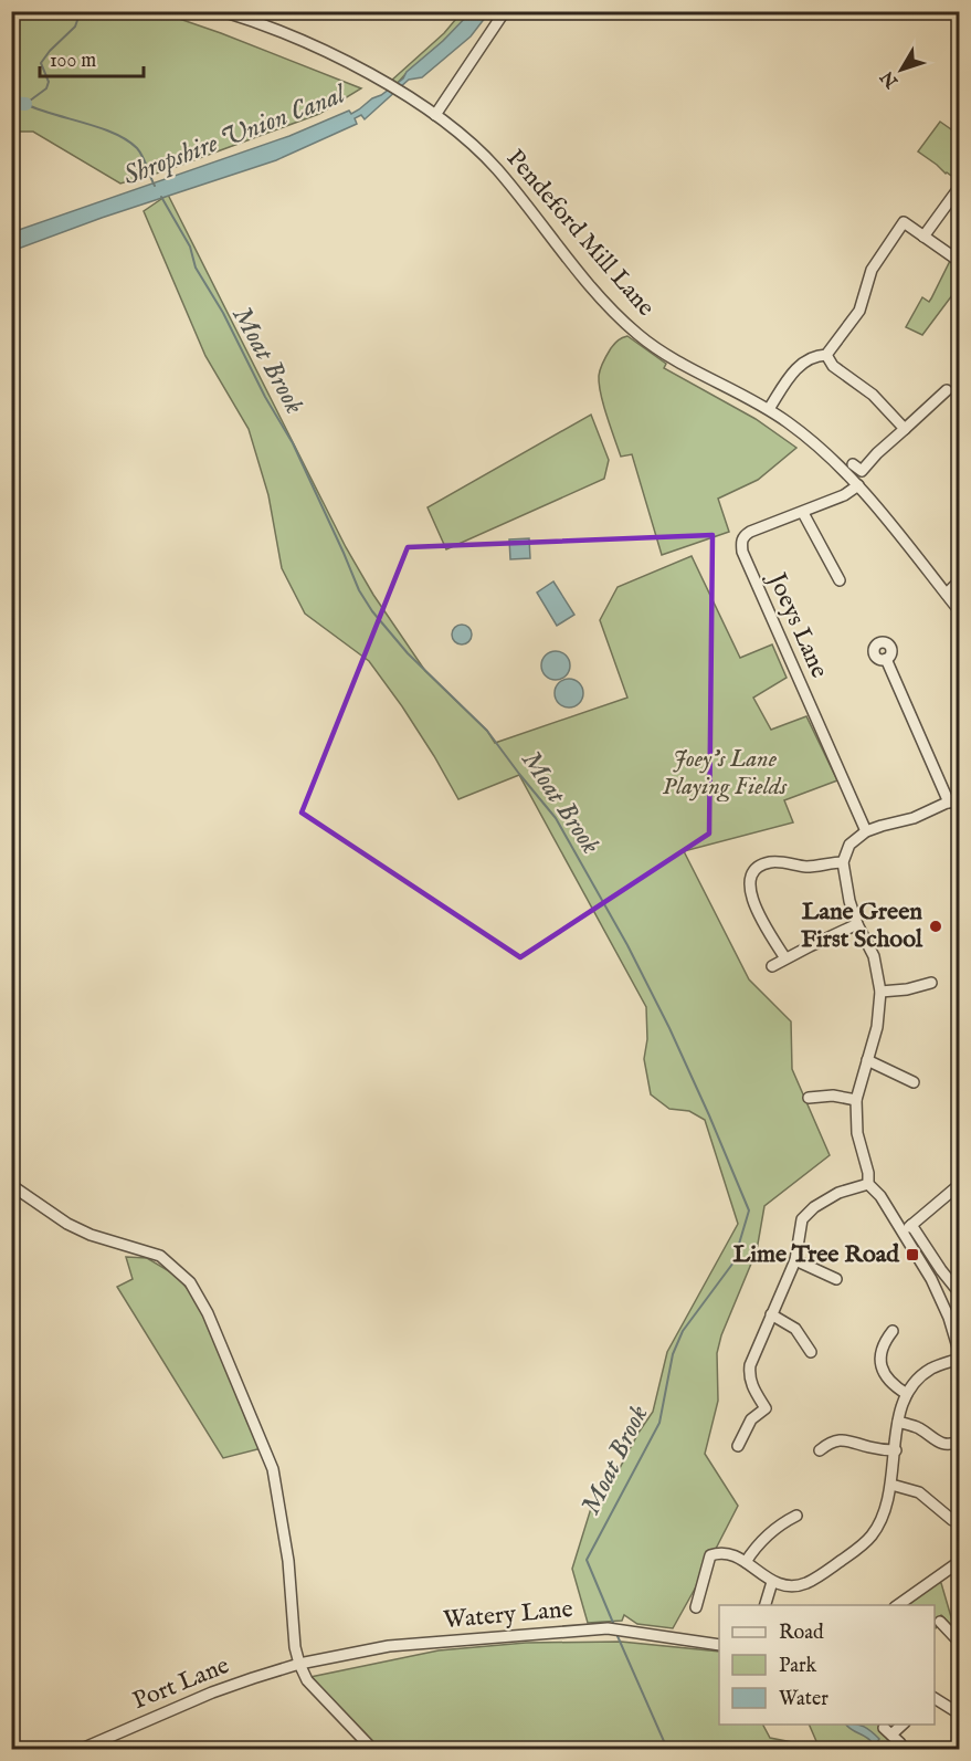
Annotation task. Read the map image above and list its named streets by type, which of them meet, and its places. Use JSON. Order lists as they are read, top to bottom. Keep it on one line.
{"streets":{"street":["Pendeford Mill Lane","Joeys Lane","Watery Lane","Port Lane"]},"crossings":[["Pendeford Mill Lane","Joeys Lane"],["Watery Lane","Port Lane"]],"water":["Shropshire Union Canal","Moat Brook"],"parks":["Joey's Lane Playing Fields"],"places":{"other":["Lane Green First School"],"transit":["Lime Tree Road"]},"legend":["Road","Park","Water"],"scale_bar":"100 m","north":"bottom left"}
